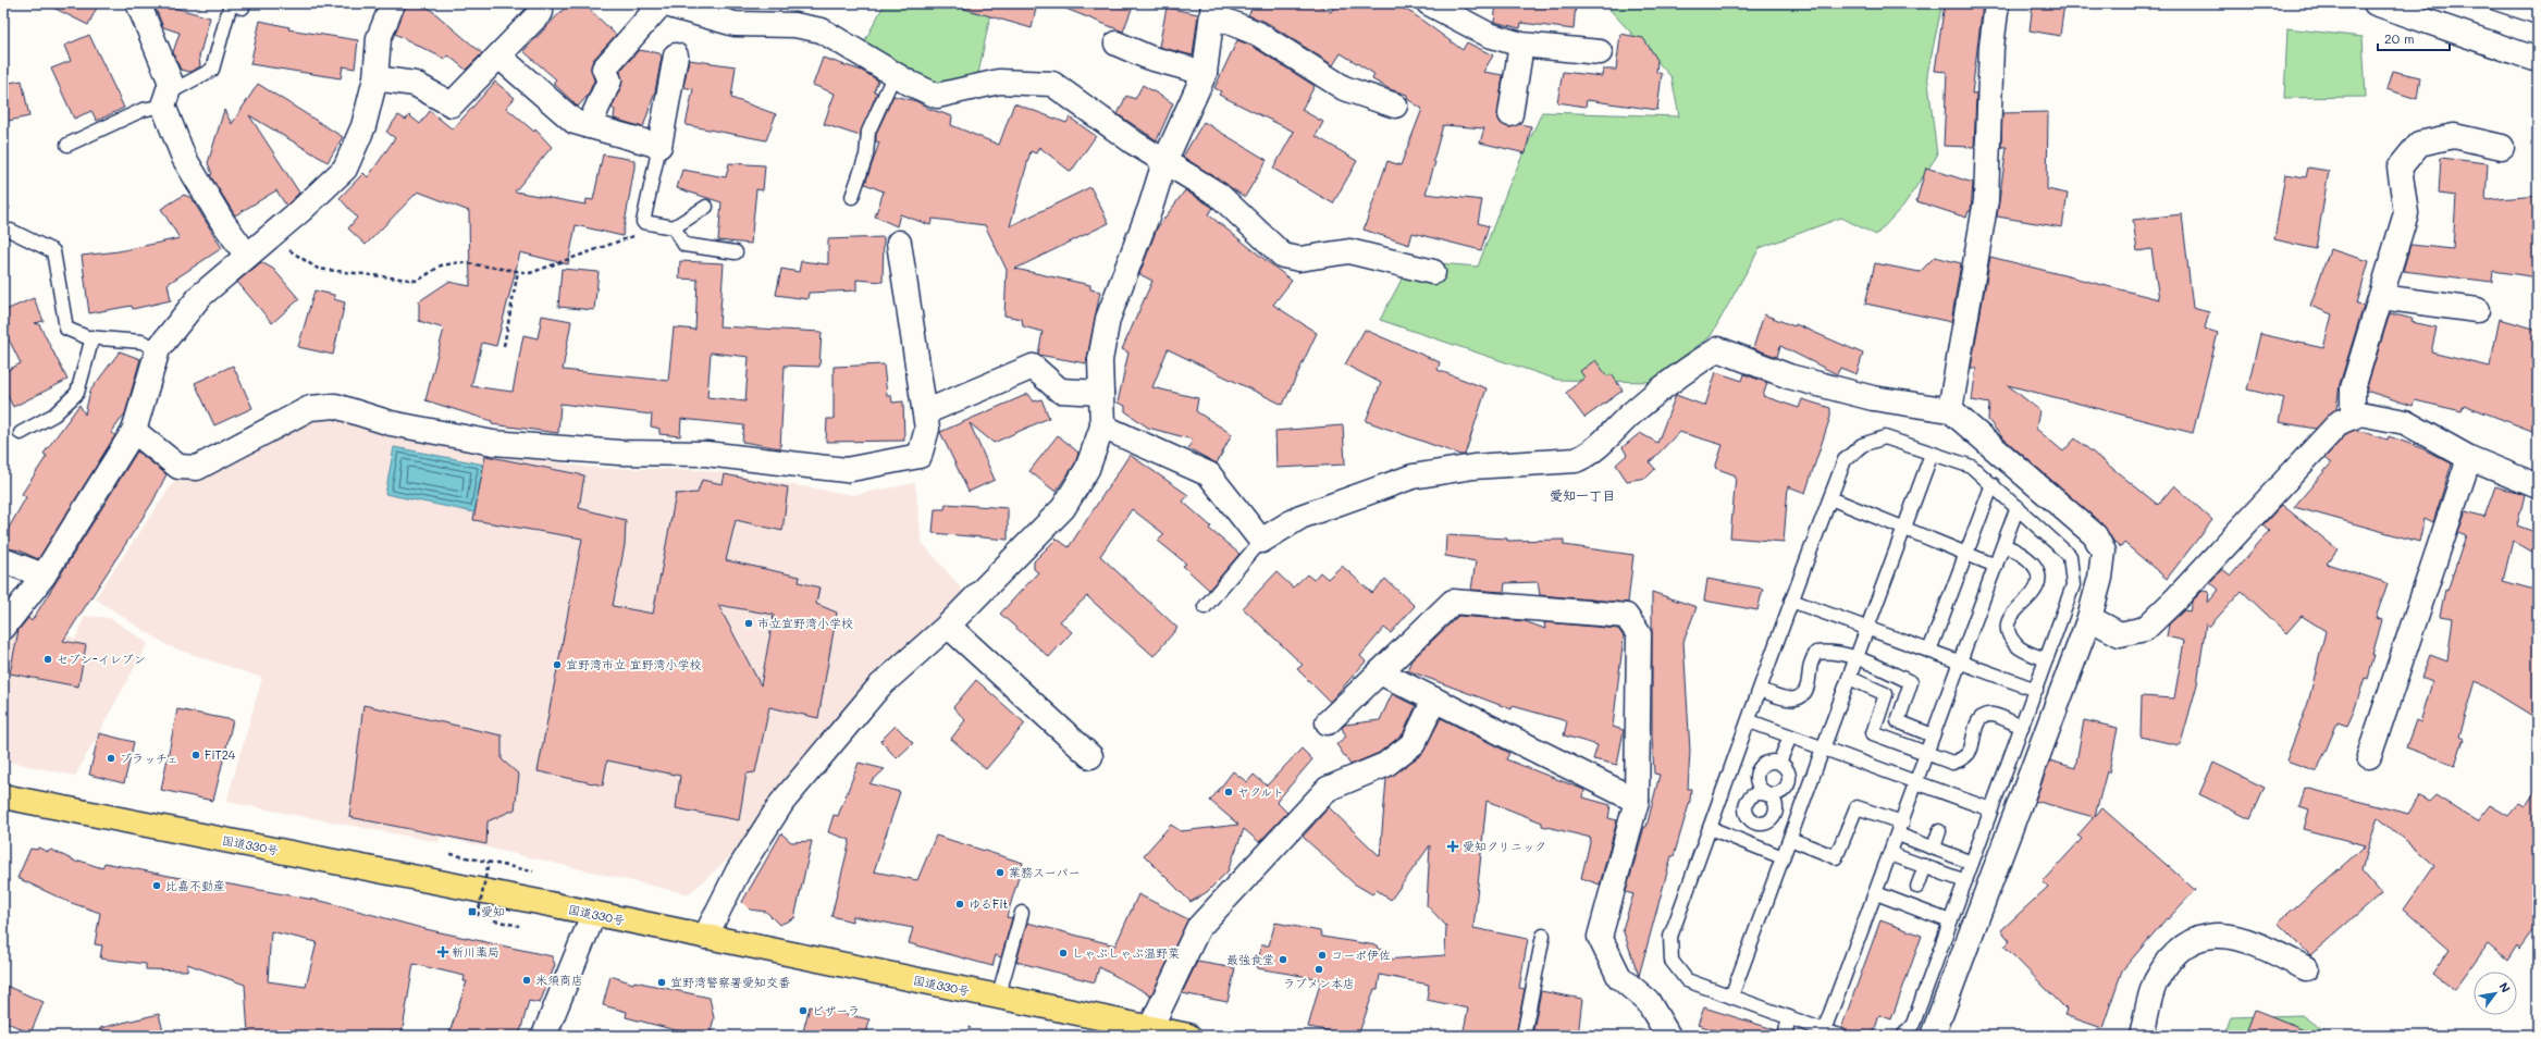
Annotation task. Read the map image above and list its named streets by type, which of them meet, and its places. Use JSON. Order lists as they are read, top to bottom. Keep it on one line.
{"streets":{"highway":["国道330号"]},"districts":["愛知一丁目"],"places":{"other":["市立宜野湾小学校","セブン-イレブン","宜野湾市立 宜野湾小学校","FiT24","ブラッチェ","ヤクルト","業務スーパー","比嘉不動産","ゆるFit","しゃぶしゃぶ温野菜","コーポ伊佐","最強食堂","ラブメン本店","米須商店","宜野湾警察署愛知交番","ピザーラ"],"health":["愛知クリニック","新川薬局"],"transit":["愛知"]},"scale_bar":"20 m","north":"top right"}
